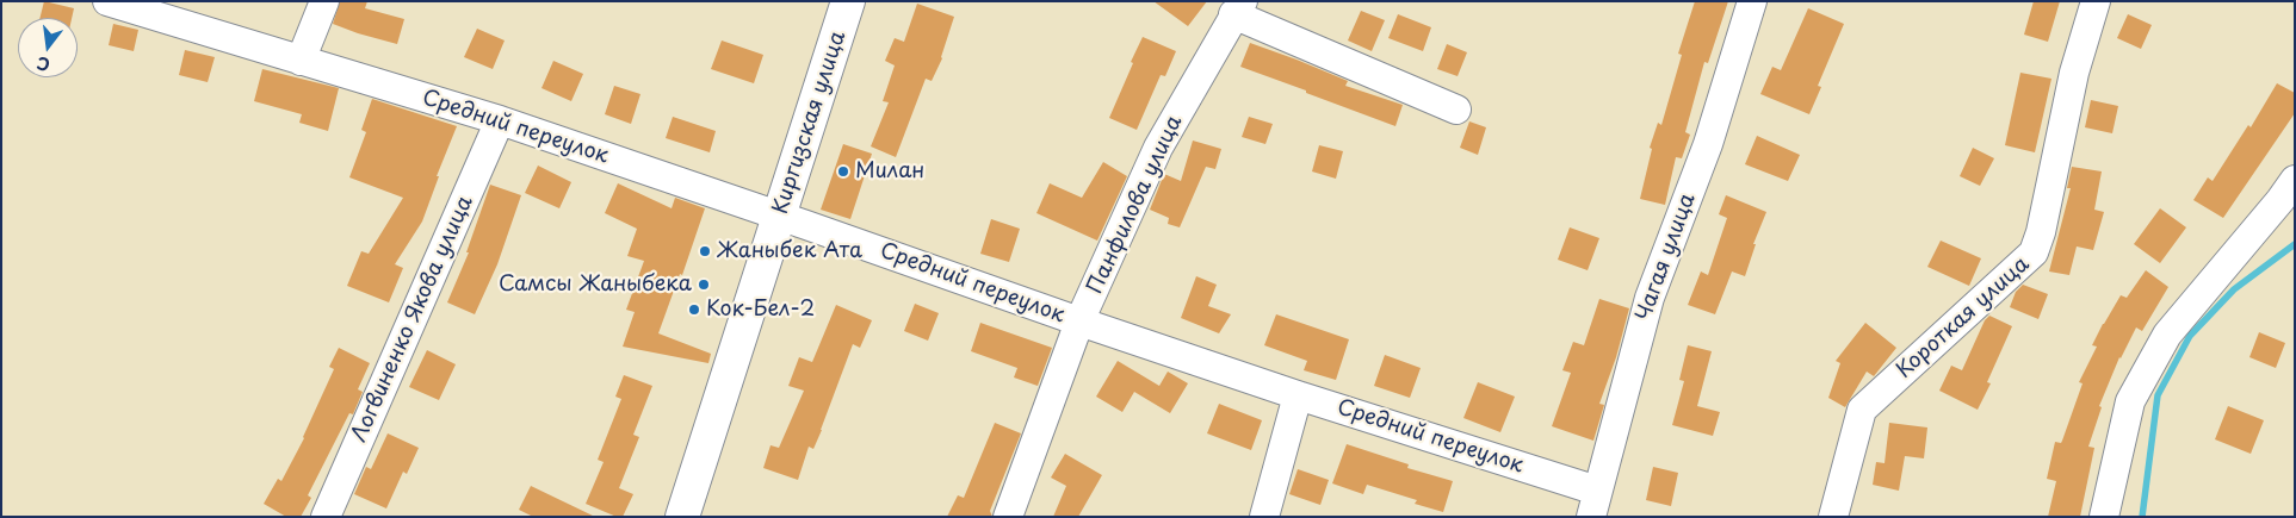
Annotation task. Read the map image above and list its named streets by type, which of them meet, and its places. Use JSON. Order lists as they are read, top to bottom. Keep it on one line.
{"streets":{"main road":["Киргизская улица"],"street":["Средний переулок","Панфилова улица","Чагая улица","Короткая улица","Логвиненко Якова улица"]},"crossings":[["Киргизская улица","Средний переулок"],["Средний переулок","Панфилова улица"],["Средний переулок","Чагая улица"],["Средний переулок","Логвиненко Якова улица"]],"places":["Милан","Жаныбек Ата","Самсы Жаныбека","Кок-Бел-2"],"north":"bottom"}
